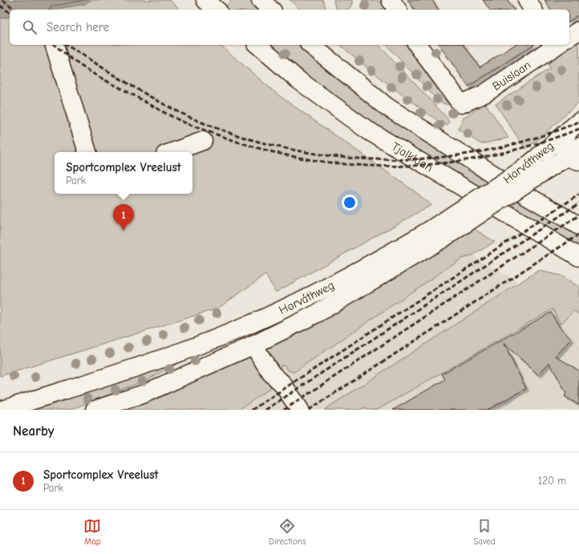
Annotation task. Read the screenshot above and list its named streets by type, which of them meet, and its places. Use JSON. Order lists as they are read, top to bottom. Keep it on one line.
{"streets":{"main road":["Buislaan","Tjalklaan","Horváthweg"]},"page":{"search":"Search here","popup":["Sportcomplex Vreelust","Park"],"pins":"1","heading":"Nearby","list":[{"mark":"1","name":"Sportcomplex Vreelust","note":"Park","value":"120 m"}],"nav":["Map","Directions","Saved"]}}
